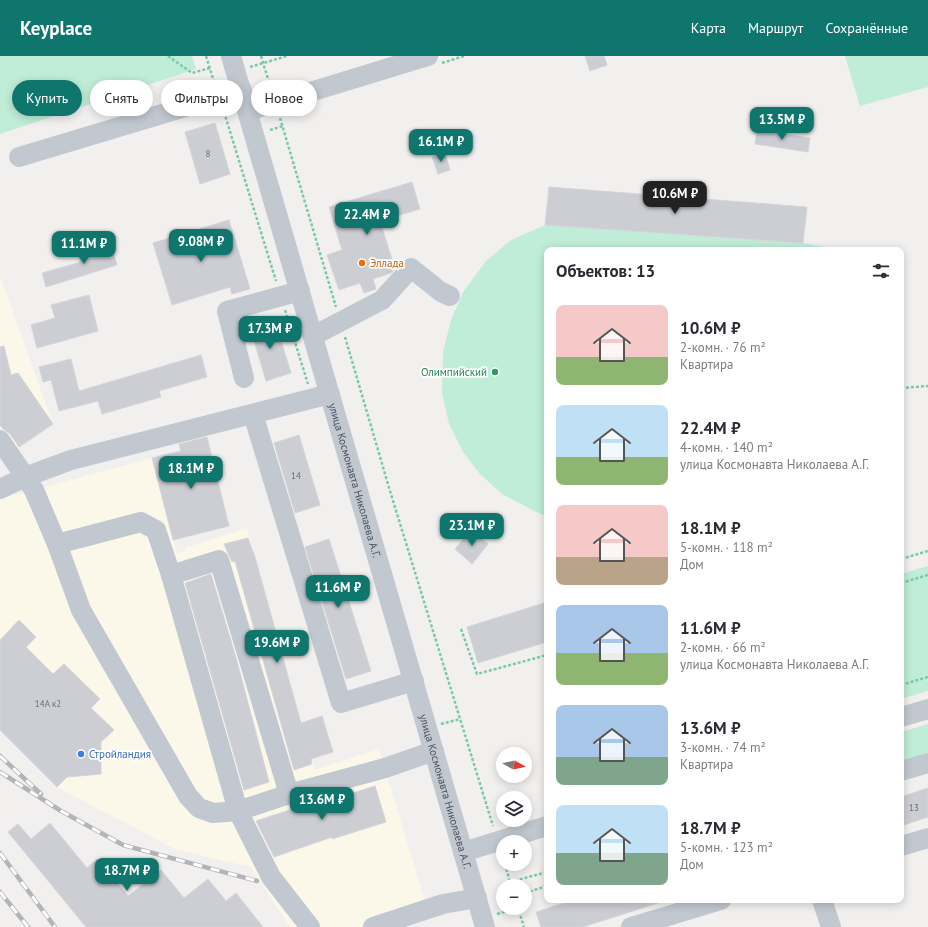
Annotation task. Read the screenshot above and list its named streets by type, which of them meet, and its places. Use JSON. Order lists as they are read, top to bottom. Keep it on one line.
{"streets":{"street":["улица Космонавта Николаева А.Г."]},"places":["Эллада","Олимпийский","Стройландия"],"house_numbers":["8","14","14А к2","13"],"north":"right","page":{"header":"Keyplace","nav":["Карта","Маршрут","Сохранённые"],"chip":["Купить","Снять","Фильтры","Новое"],"price":["13.5M ₽","16.1M ₽","10.6M ₽","22.4M ₽","9.08M ₽","11.1M ₽","17.3M ₽","18.1M ₽","23.1M ₽","11.6M ₽","19.6M ₽","13.6M ₽","18.7M ₽"],"heading":"Объектов: 13","list":[{"name":"10.6M ₽","note":"2-комн. · 76 m² · Квартира"},{"name":"22.4M ₽","note":"4-комн. · 140 m² · улица Космонавта Николаева А.Г."},{"name":"18.1M ₽","note":"5-комн. · 118 m² · Дом"},{"name":"11.6M ₽","note":"2-комн. · 66 m² · улица Космонавта Николаева А.Г."},{"name":"13.6M ₽","note":"3-комн. · 74 m² · Квартира"},{"name":"18.7M ₽","note":"5-комн. · 123 m² · Дом"}],"map_buttons":["+","−"]}}
